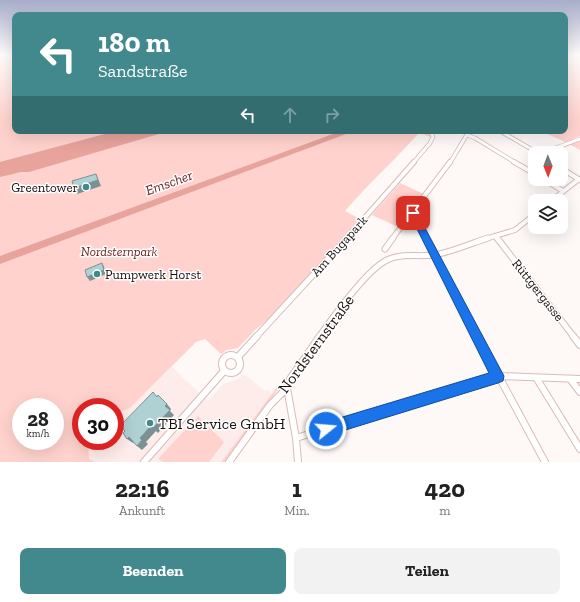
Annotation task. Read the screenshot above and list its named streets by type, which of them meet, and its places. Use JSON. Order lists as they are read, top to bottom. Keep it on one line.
{"streets":{"street":["Am Bugapark","Rüttgergasse","Nordsternstraße"]},"water":["Emscher"],"parks":["Nordsternpark"],"places":["Greentower","Pumpwerk Horst","TBI Service GmbH"],"north":"bottom","page":{"turn":["180 m","Sandstraße"],"speed":"28 km/h","limit":"30","eta":["22:16","Ankunft","1","Min.","420","m"],"buttons":["Beenden","Teilen"]}}
